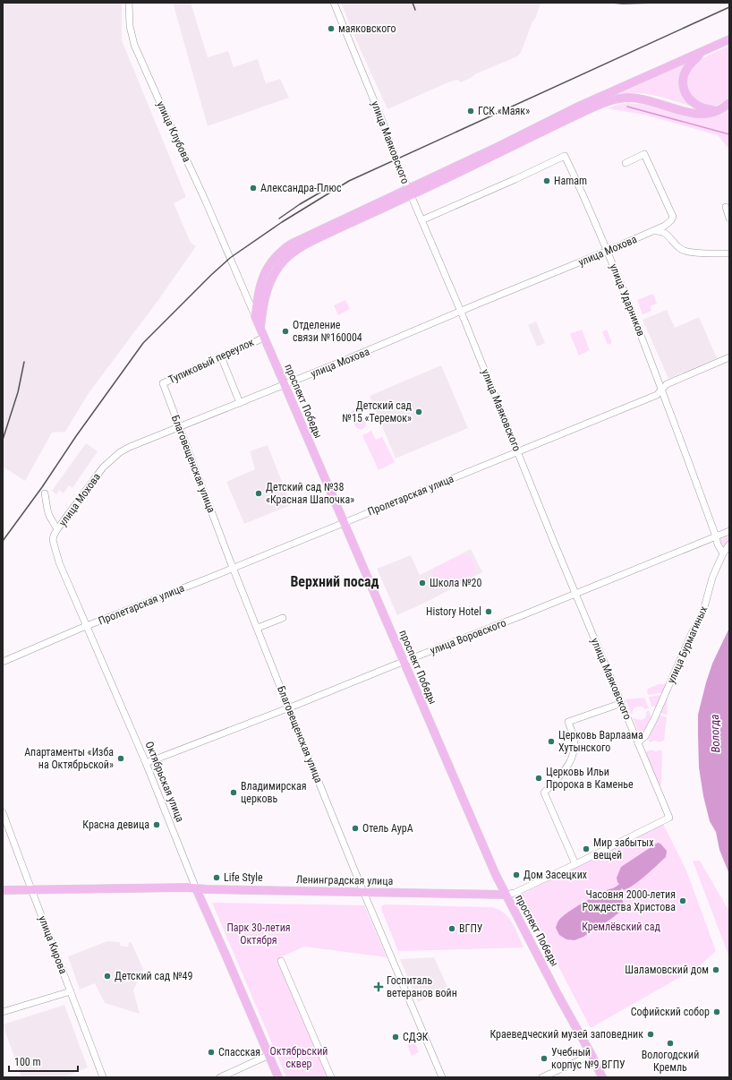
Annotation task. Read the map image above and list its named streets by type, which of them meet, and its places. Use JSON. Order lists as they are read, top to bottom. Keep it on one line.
{"streets":{"main road":["проспект Победы","Октябрьская улица","Ленинградская улица"],"street":["улица Клубова","улица Маяковского","улица Мохова","улица Ударников","Тупиковый переулок","Благовещенская улица","Пролетарская улица","улица Воровского","улица Бурмагиных","улица Кирова"]},"crossings":[["улица Клубова","проспект Победы"],["улица Маяковского","улица Мохова"],["улица Маяковского","улица Ударников"],["улица Маяковского","Пролетарская улица"],["улица Маяковского","улица Воровского"],["улица Маяковского","улица Бурмагиных"],["улица Маяковского","Ленинградская улица"],["улица Мохова","улица Ударников"],["улица Мохова","проспект Победы"],["улица Мохова","Благовещенская улица"],["улица Мохова","Октябрьская улица"],["улица Ударников","Пролетарская улица"],["улица Ударников","улица Воровского"],["улица Ударников","улица Бурмагиных"],["Тупиковый переулок","проспект Победы"],["Тупиковый переулок","Благовещенская улица"],["проспект Победы","Пролетарская улица"],["проспект Победы","улица Воровского"],["проспект Победы","Ленинградская улица"],["Благовещенская улица","Пролетарская улица"],["Благовещенская улица","улица Воровского"],["Благовещенская улица","Ленинградская улица"],["Пролетарская улица","Октябрьская улица"],["улица Воровского","Октябрьская улица"],["Октябрьская улица","Ленинградская улица"],["Ленинградская улица","улица Кирова"]],"districts":["Верхний посад"],"water":["Вологда"],"parks":["Кремлёвский сад","Парк 30-летия Октября","Октябрьский сквер"],"places":{"other":["маяковского","ГСК «Маяк»","Hamam","Александра-Плюс","Отделение связи №160004","Детский сад №15 «Теремок»","Детский сад №38 «Красная Шапочка»","Школа №20","History Hotel","Церковь Варлаама Хутынского","Апартаменты «Изба на Октябрьской»","Церковь Ильи Пророка в Каменье","Владимирская церковь","Красна девица","Отель АурА","Мир забытых вещей","Дом Засецких","Life Style","Часовня 2000-летия Рождества Христова","ВГПУ","Шаламовский дом","Детский сад №49","Софийский собор","Краеведческий музей заповедник","СДЭК","Вологодский Кремль","Спасская","Учебный корпус №9 ВГПУ"],"health":["Госпиталь ветеранов войн"]},"scale_bar":"100 m"}
